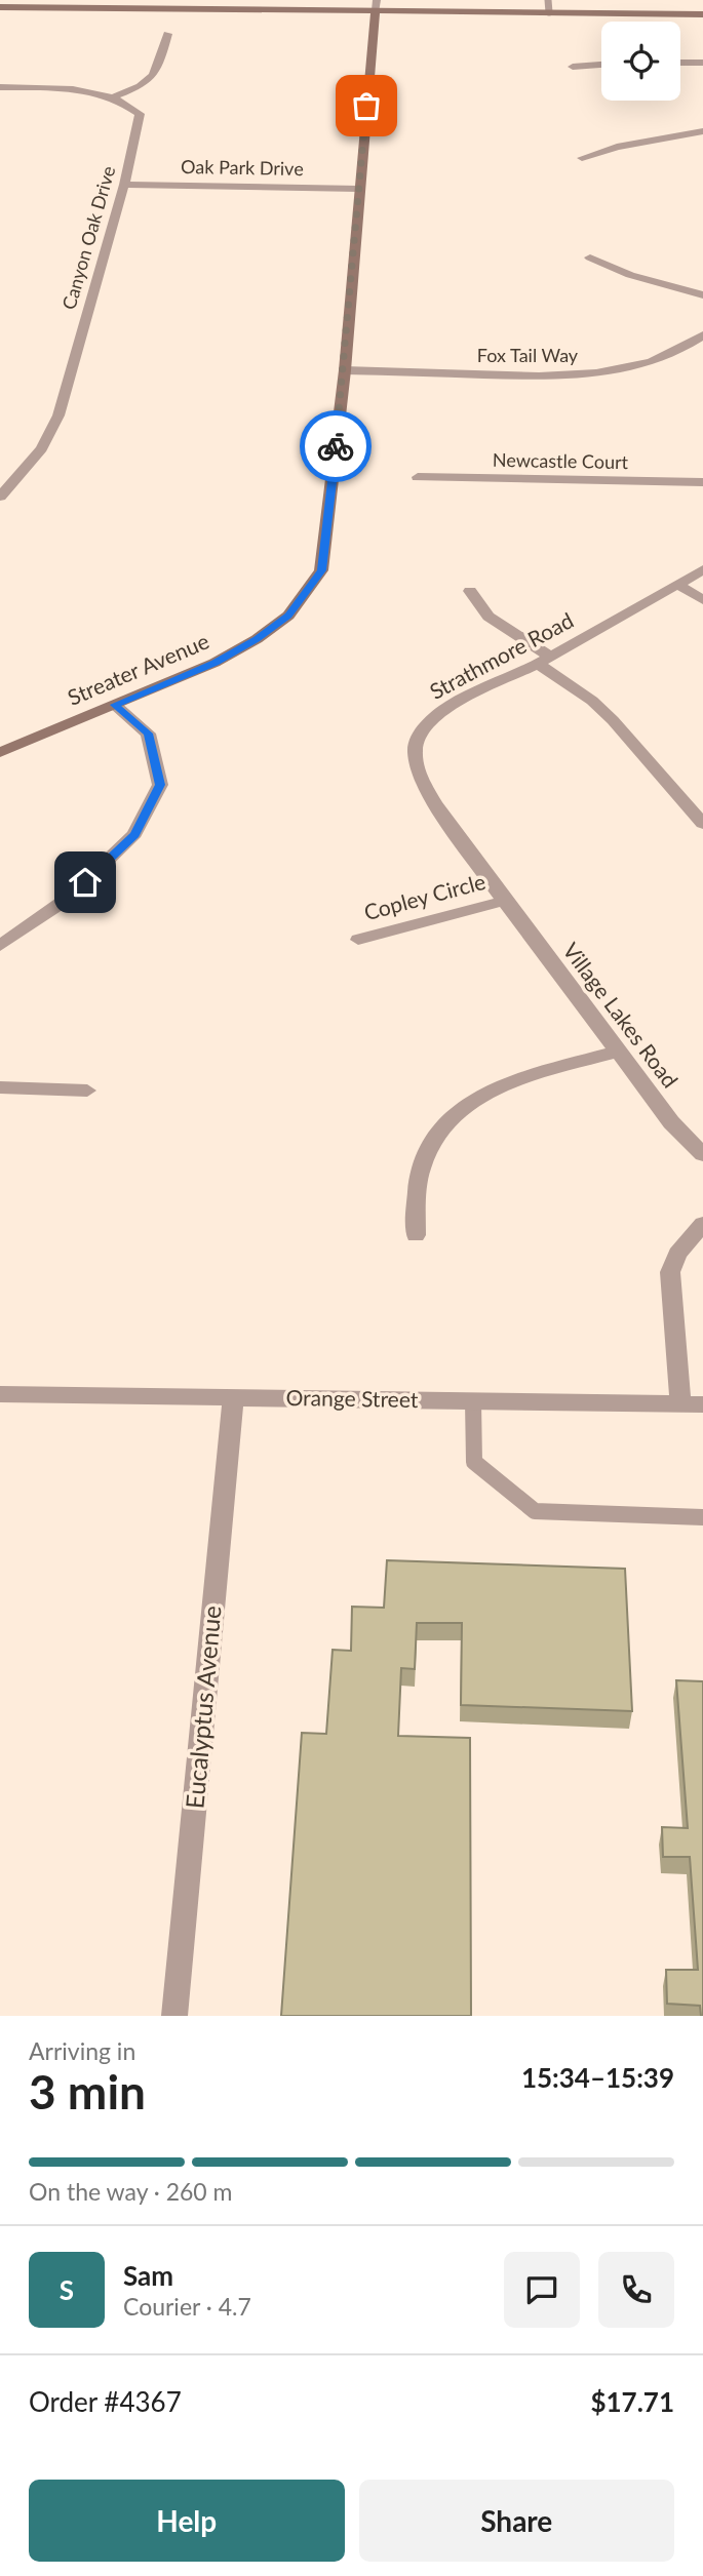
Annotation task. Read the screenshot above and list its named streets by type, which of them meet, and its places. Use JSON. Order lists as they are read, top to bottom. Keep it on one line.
{"streets":{"street":["Oak Park Drive","Canyon Oak Drive","Fox Tail Way","Newcastle Court","Strathmore Road","Streater Avenue","Copley Circle","Village Lakes Road","Orange Street","Eucalyptus Avenue"]},"crossings":[["Oak Park Drive","Canyon Oak Drive"],["Oak Park Drive","Streater Avenue"],["Fox Tail Way","Streater Avenue"],["Strathmore Road","Copley Circle"],["Strathmore Road","Village Lakes Road"],["Copley Circle","Village Lakes Road"],["Orange Street","Eucalyptus Avenue"]],"page":{"heading":["3 min","Arriving in","15:34–15:39"],"panel":["Sam","Courier · 4.7","Order #4367","$17.71"],"bar":"On the way · 260 m","round":"S","buttons":["Help","Share"]}}
